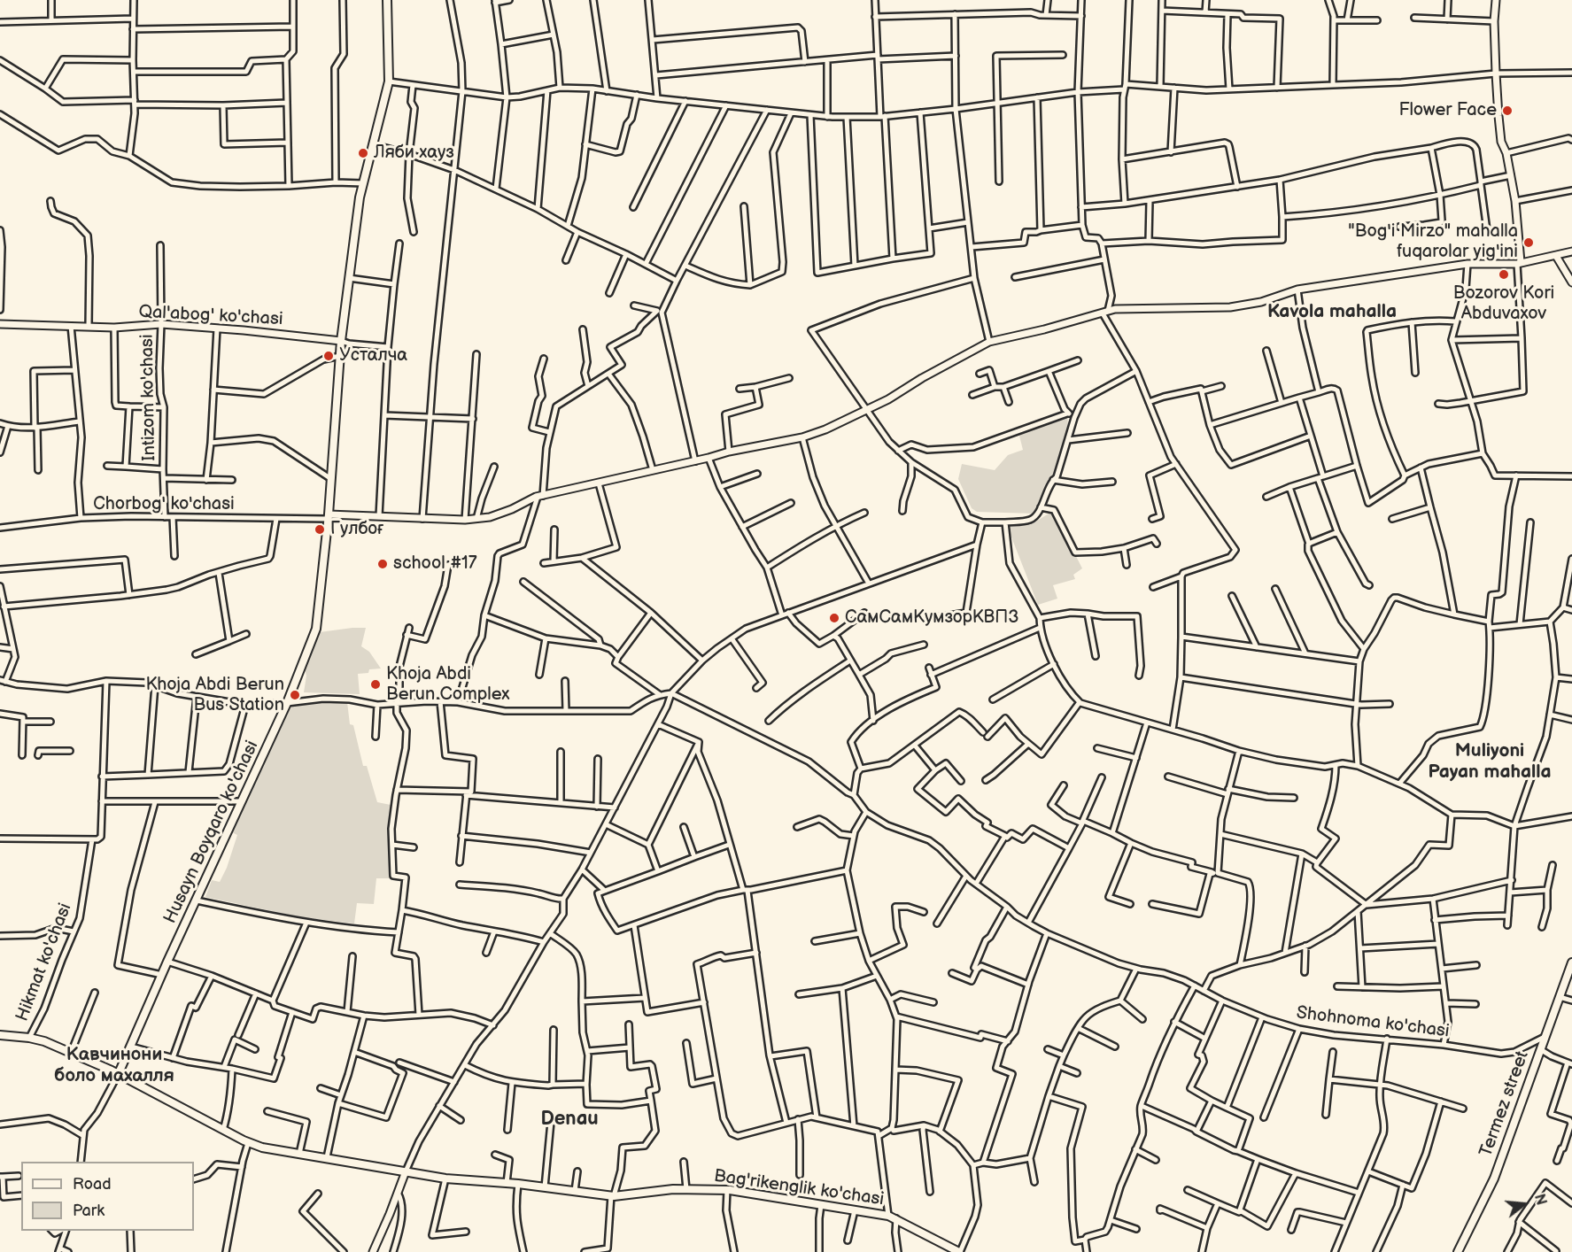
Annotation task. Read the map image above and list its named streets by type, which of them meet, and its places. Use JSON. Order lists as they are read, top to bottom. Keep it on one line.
{"streets":{"main road":["Husayn Boyqaro ko'chasi","Termez street","Bag'rikenglik ko'chasi"],"street":["Qal'abog' ko'chasi","Intizom ko'chasi","Сhorbog' ko'chasi","Hikmat ko'chasi","Shohnoma ko'chasi"]},"crossings":[["Qal'abog' ko'chasi","Intizom ko'chasi"],["Qal'abog' ko'chasi","Husayn Boyqaro ko'chasi"],["Intizom ko'chasi","Сhorbog' ko'chasi"],["Сhorbog' ko'chasi","Husayn Boyqaro ko'chasi"],["Husayn Boyqaro ko'chasi","Bag'rikenglik ko'chasi"],["Hikmat ko'chasi","Bag'rikenglik ko'chasi"],["Shohnoma ko'chasi","Termez street"]],"districts":["Kavola mahalla","Muliyoni Payan mahalla","Кавчинони боло махалля","Denau"],"places":["Flower Face","Ляби хауз","\"Bog'i Mirzo\" mahalla fuqarolar yig'ini","Bozorov Kori Abduvaxov","Усталча","Гулбоғ","school #17","СамСамКумзорКВП3","Khoja Abdi Berun Complex","Khoja Abdi Berun Bus Station"],"legend":["Road","Park"],"north":"right"}
